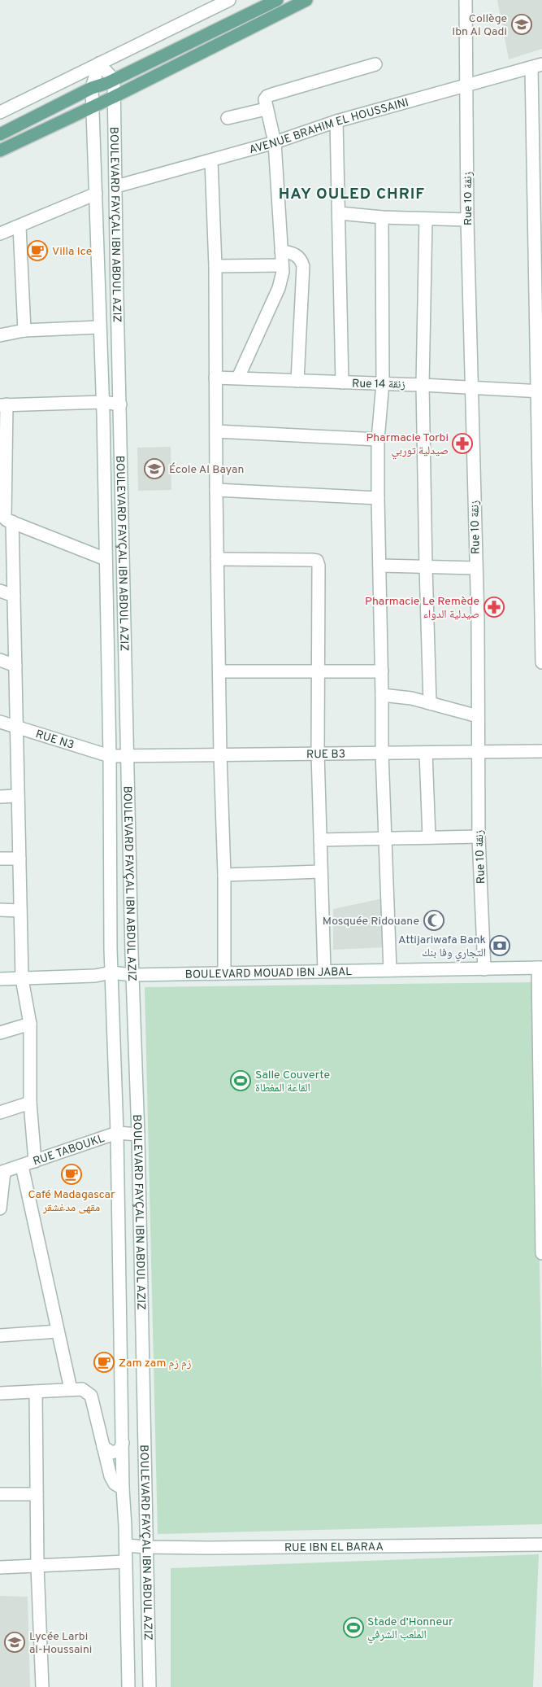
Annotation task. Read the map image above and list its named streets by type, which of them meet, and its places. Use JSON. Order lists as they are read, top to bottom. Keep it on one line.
{"streets":{"street":["AVENUE BRAHIM EL HOUSSAINI","Rue 10 زنقة","BOULEVARD FAYÇAL IBN ABDUL AZIZ","Rue 14 زنقة","RUE N3","RUE B3","BOULEVARD MOUAD IBN JABAL","RUE TABOUKL","RUE IBN EL BARAA"]},"crossings":[["AVENUE BRAHIM EL HOUSSAINI","Rue 10 زنقة"],["AVENUE BRAHIM EL HOUSSAINI","BOULEVARD FAYÇAL IBN ABDUL AZIZ"],["Rue 10 زنقة","Rue 14 زنقة"],["Rue 10 زنقة","RUE B3"],["Rue 10 زنقة","BOULEVARD MOUAD IBN JABAL"],["BOULEVARD FAYÇAL IBN ABDUL AZIZ","RUE N3"],["BOULEVARD FAYÇAL IBN ABDUL AZIZ","RUE B3"],["BOULEVARD FAYÇAL IBN ABDUL AZIZ","BOULEVARD MOUAD IBN JABAL"],["BOULEVARD FAYÇAL IBN ABDUL AZIZ","RUE TABOUKL"],["BOULEVARD FAYÇAL IBN ABDUL AZIZ","RUE IBN EL BARAA"],["RUE N3","RUE B3"]],"districts":["HAY OULED CHRIF"],"places":{"school or university":["Collège Ibn Al Qadi","École Al Bayan","Lycée Larbi al-Houssaini"],"cafe":["Villa Ice","Café Madagascar مقهى مدغشقر","Zam zam زم زم"],"pharmacy":["Pharmacie Torbi صيدلية توربي","Pharmacie Le Remède صيدلية الدواء"],"mosque":["Mosquée Ridouane"],"bank":["Attijariwafa Bank التجاري وفا بنك"],"sports":["Salle Couverte القاعة المغطاة","Stade d’Honneur الملعب الشرفي"]}}
